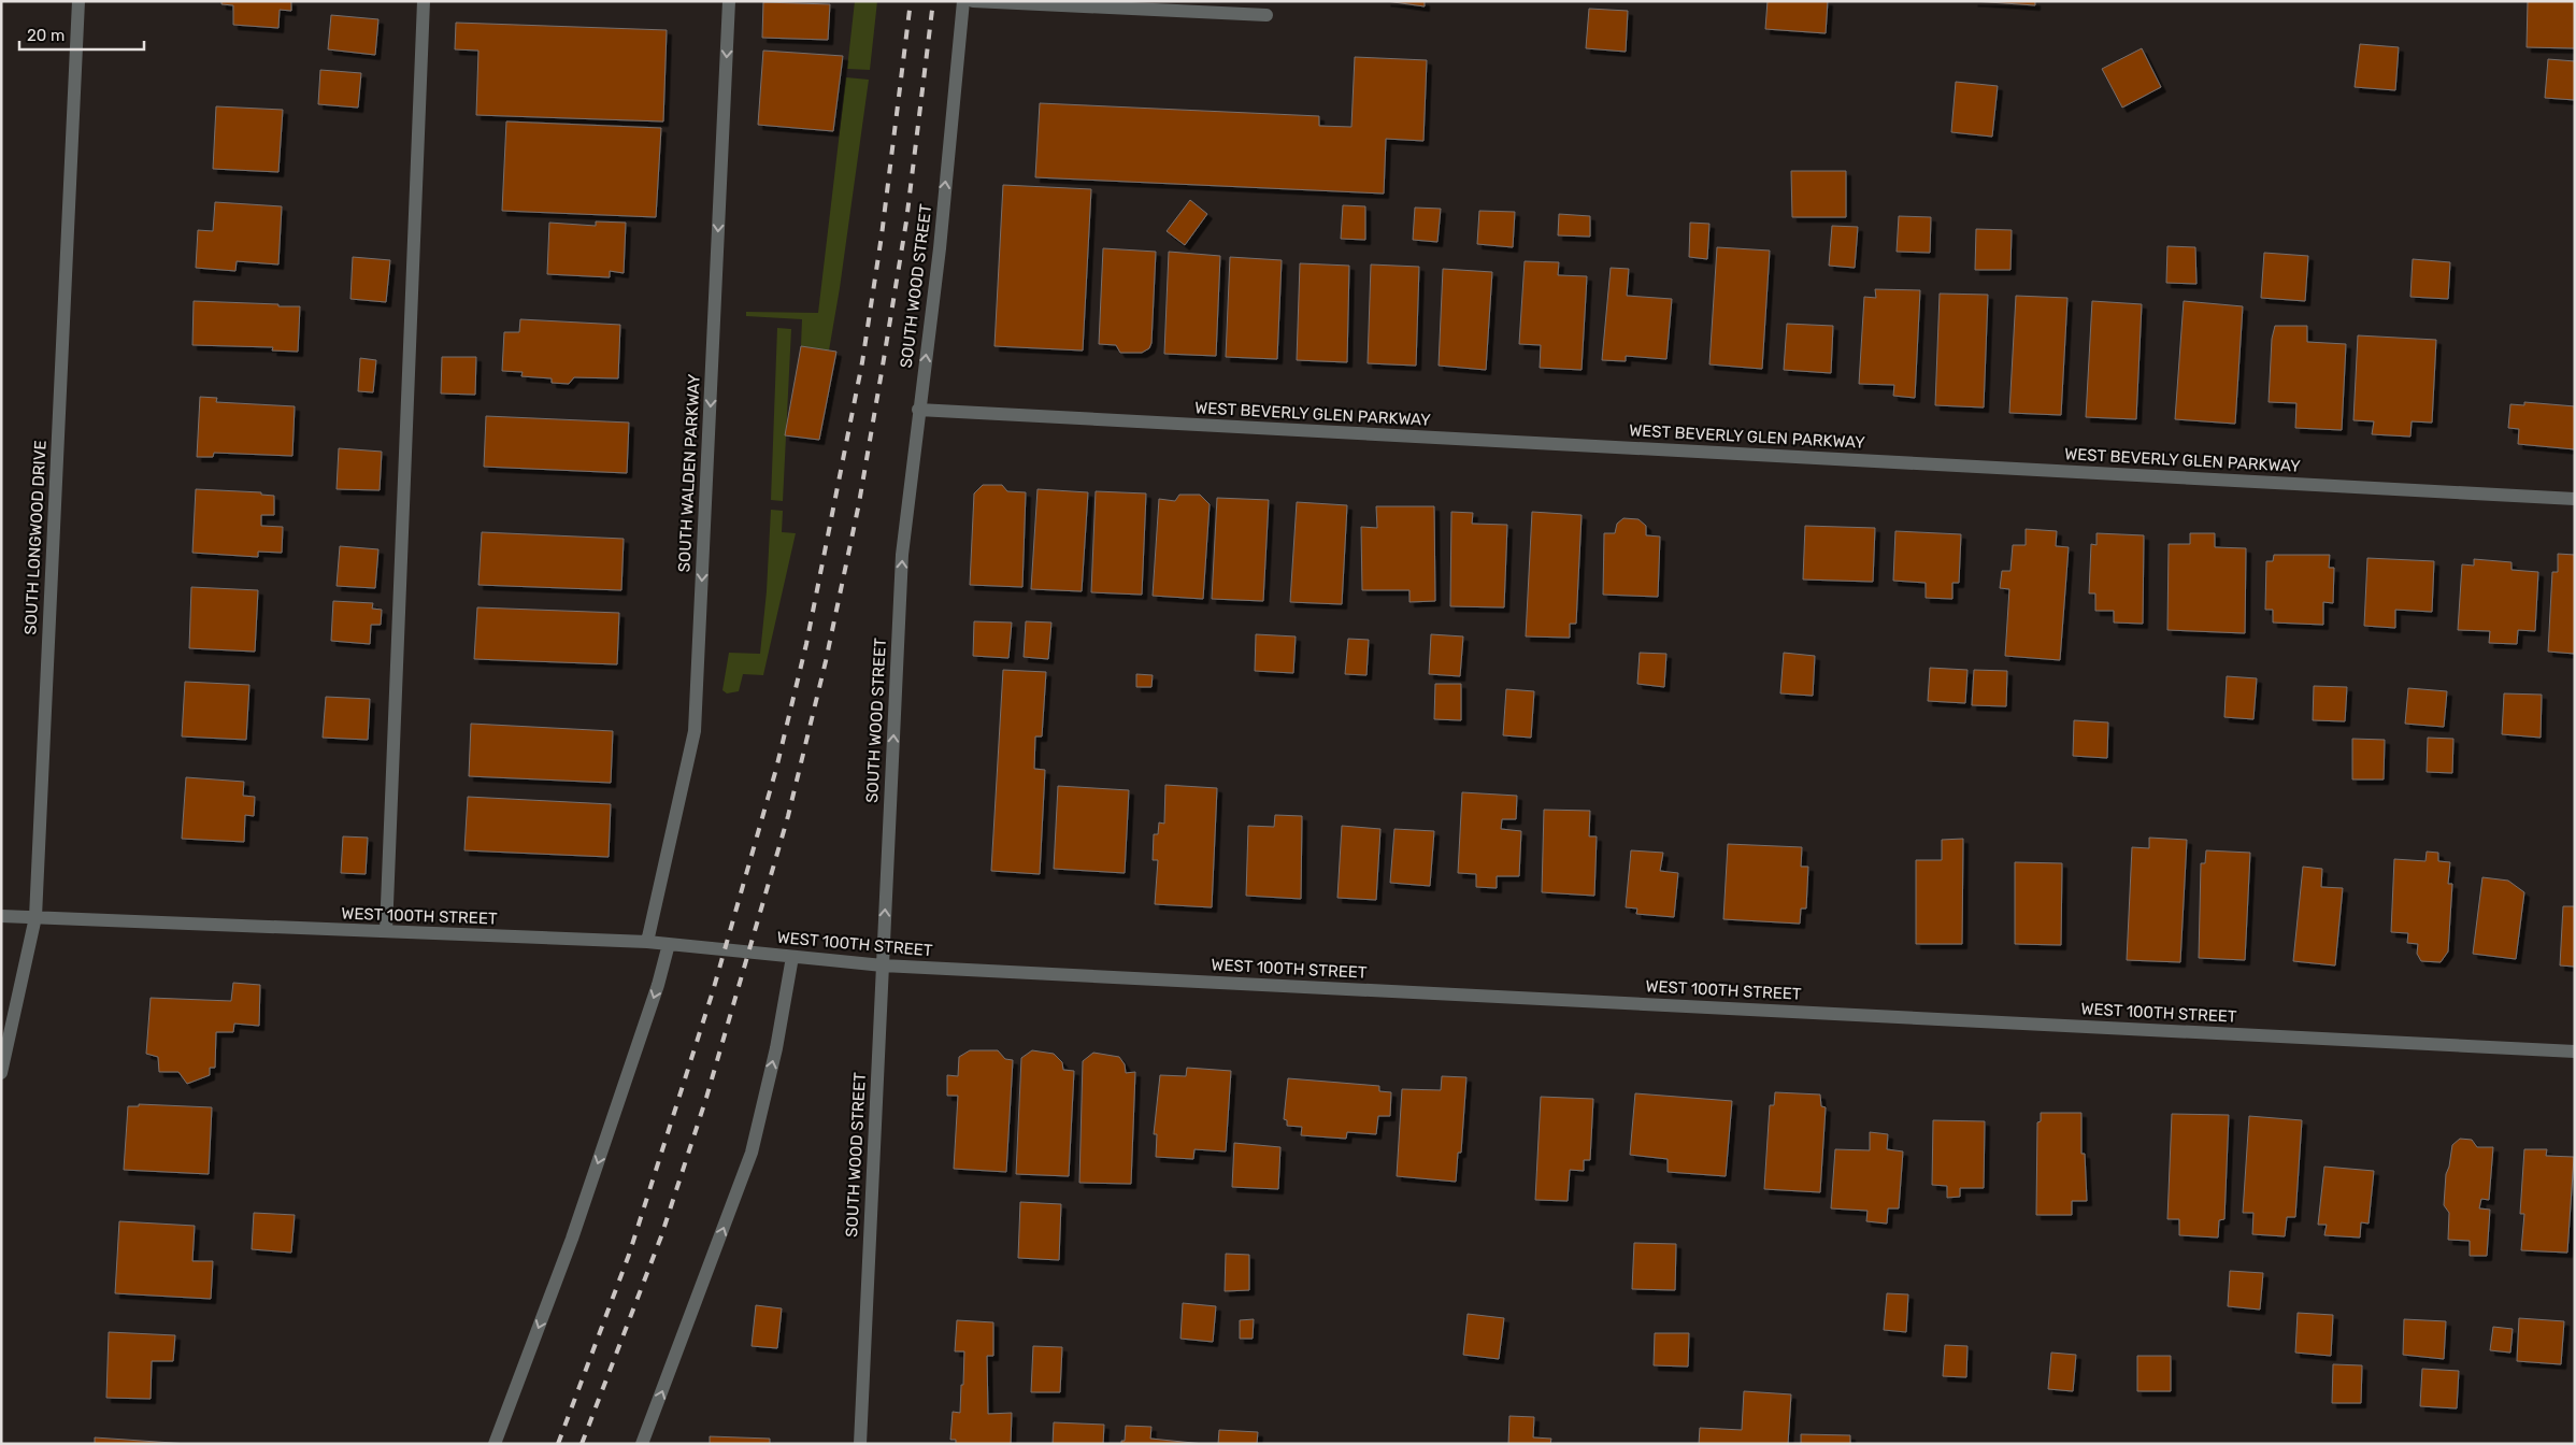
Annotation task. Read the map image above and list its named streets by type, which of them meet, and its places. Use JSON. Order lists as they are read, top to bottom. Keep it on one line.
{"streets":{"street":["SOUTH WOOD STREET","WEST BEVERLY GLEN PARKWAY","SOUTH WALDEN PARKWAY","SOUTH LONGWOOD DRIVE","WEST 100TH STREET"]},"crossings":[["SOUTH WOOD STREET","WEST BEVERLY GLEN PARKWAY"],["SOUTH WOOD STREET","WEST 100TH STREET"],["SOUTH WALDEN PARKWAY","WEST 100TH STREET"],["SOUTH LONGWOOD DRIVE","WEST 100TH STREET"]],"one_way":["SOUTH WOOD STREET","SOUTH WALDEN PARKWAY"],"scale_bar":"20 m"}
